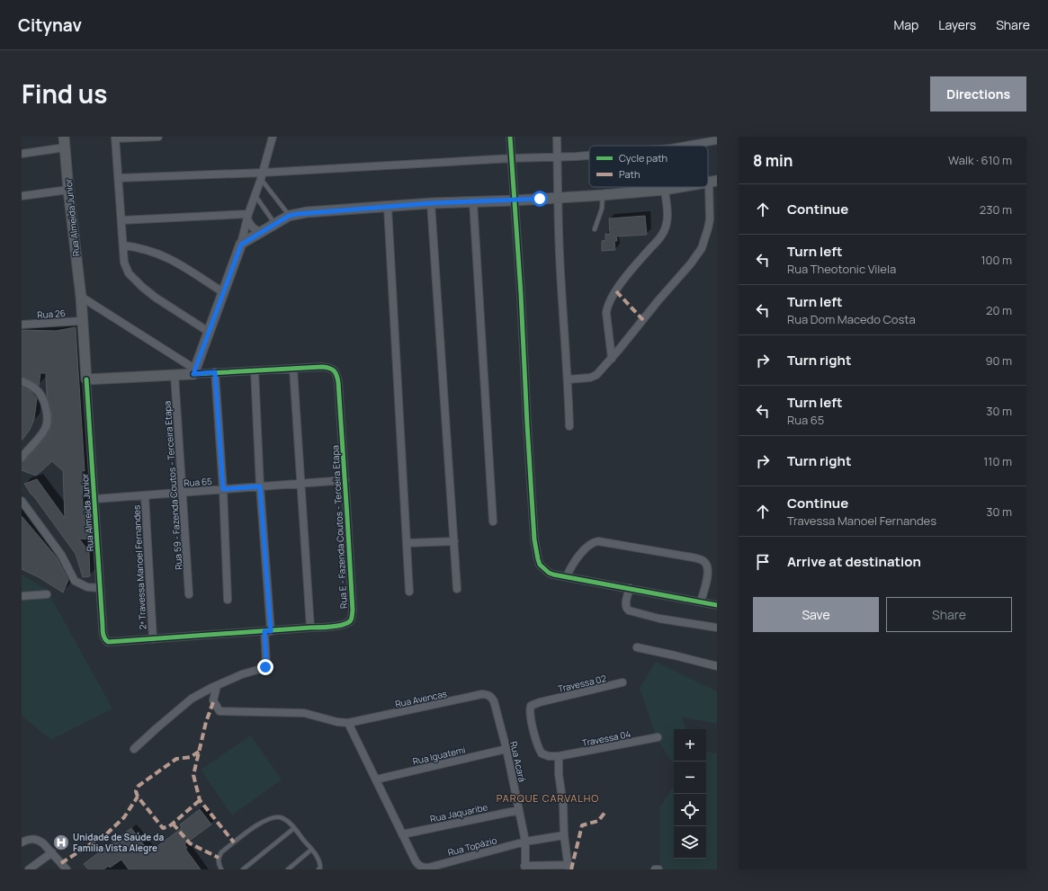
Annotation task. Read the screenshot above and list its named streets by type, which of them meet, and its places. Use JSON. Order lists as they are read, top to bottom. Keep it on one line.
{"streets":{"main road":["Rua Almeida Junior"],"street":["Rua 26","Rua 65","Rua 59 - Fazenda Coutos - Terceira Etapa","Rua E - Fazenda Coutos - Terceira Etapa","2ª Travessa Manoel Fernandes","Travessa 02","Rua Avencas","Travessa 04","Rua Iguatemi","Rua Acará","Rua Jaquaribe","Rua Topázio"]},"crossings":[["Rua Almeida Junior","Rua 26"],["Rua Almeida Junior","Rua 65"],["Rua Almeida Junior","Rua E - Fazenda Coutos - Terceira Etapa"],["Rua 65","Rua 59 - Fazenda Coutos - Terceira Etapa"],["Rua 65","Rua E - Fazenda Coutos - Terceira Etapa"],["Rua 65","2ª Travessa Manoel Fernandes"],["Rua E - Fazenda Coutos - Terceira Etapa","2ª Travessa Manoel Fernandes"],["Travessa 02","Travessa 04"],["Rua Avencas","Rua Acará"],["Rua Iguatemi","Rua Acará"],["Rua Acará","Rua Jaquaribe"],["Rua Acará","Rua Topázio"],["Rua Jaquaribe","Rua Topázio"]],"districts":["PARQUE CARVALHO"],"places":{"hospital":["Unidade de Saúde da Família Vista Alegre"]},"legend":["Cycle path","Path"],"page":{"header":"Citynav","nav":["Map","Layers","Share"],"title":"Find us","buttons":["Directions",["Save","Share"]],"heading":["8 min","Walk · 610 m"],"list":[["Continue","230 m"],["Turn left","Rua Theotonic Vilela","100 m"],["Turn left","Rua Dom Macedo Costa","20 m"],["Turn right","90 m"],["Turn left","Rua 65","30 m"],["Turn right","110 m"],["Continue","Travessa Manoel Fernandes","30 m"],"Arrive at destination"],"map_buttons":["+","−"]}}
